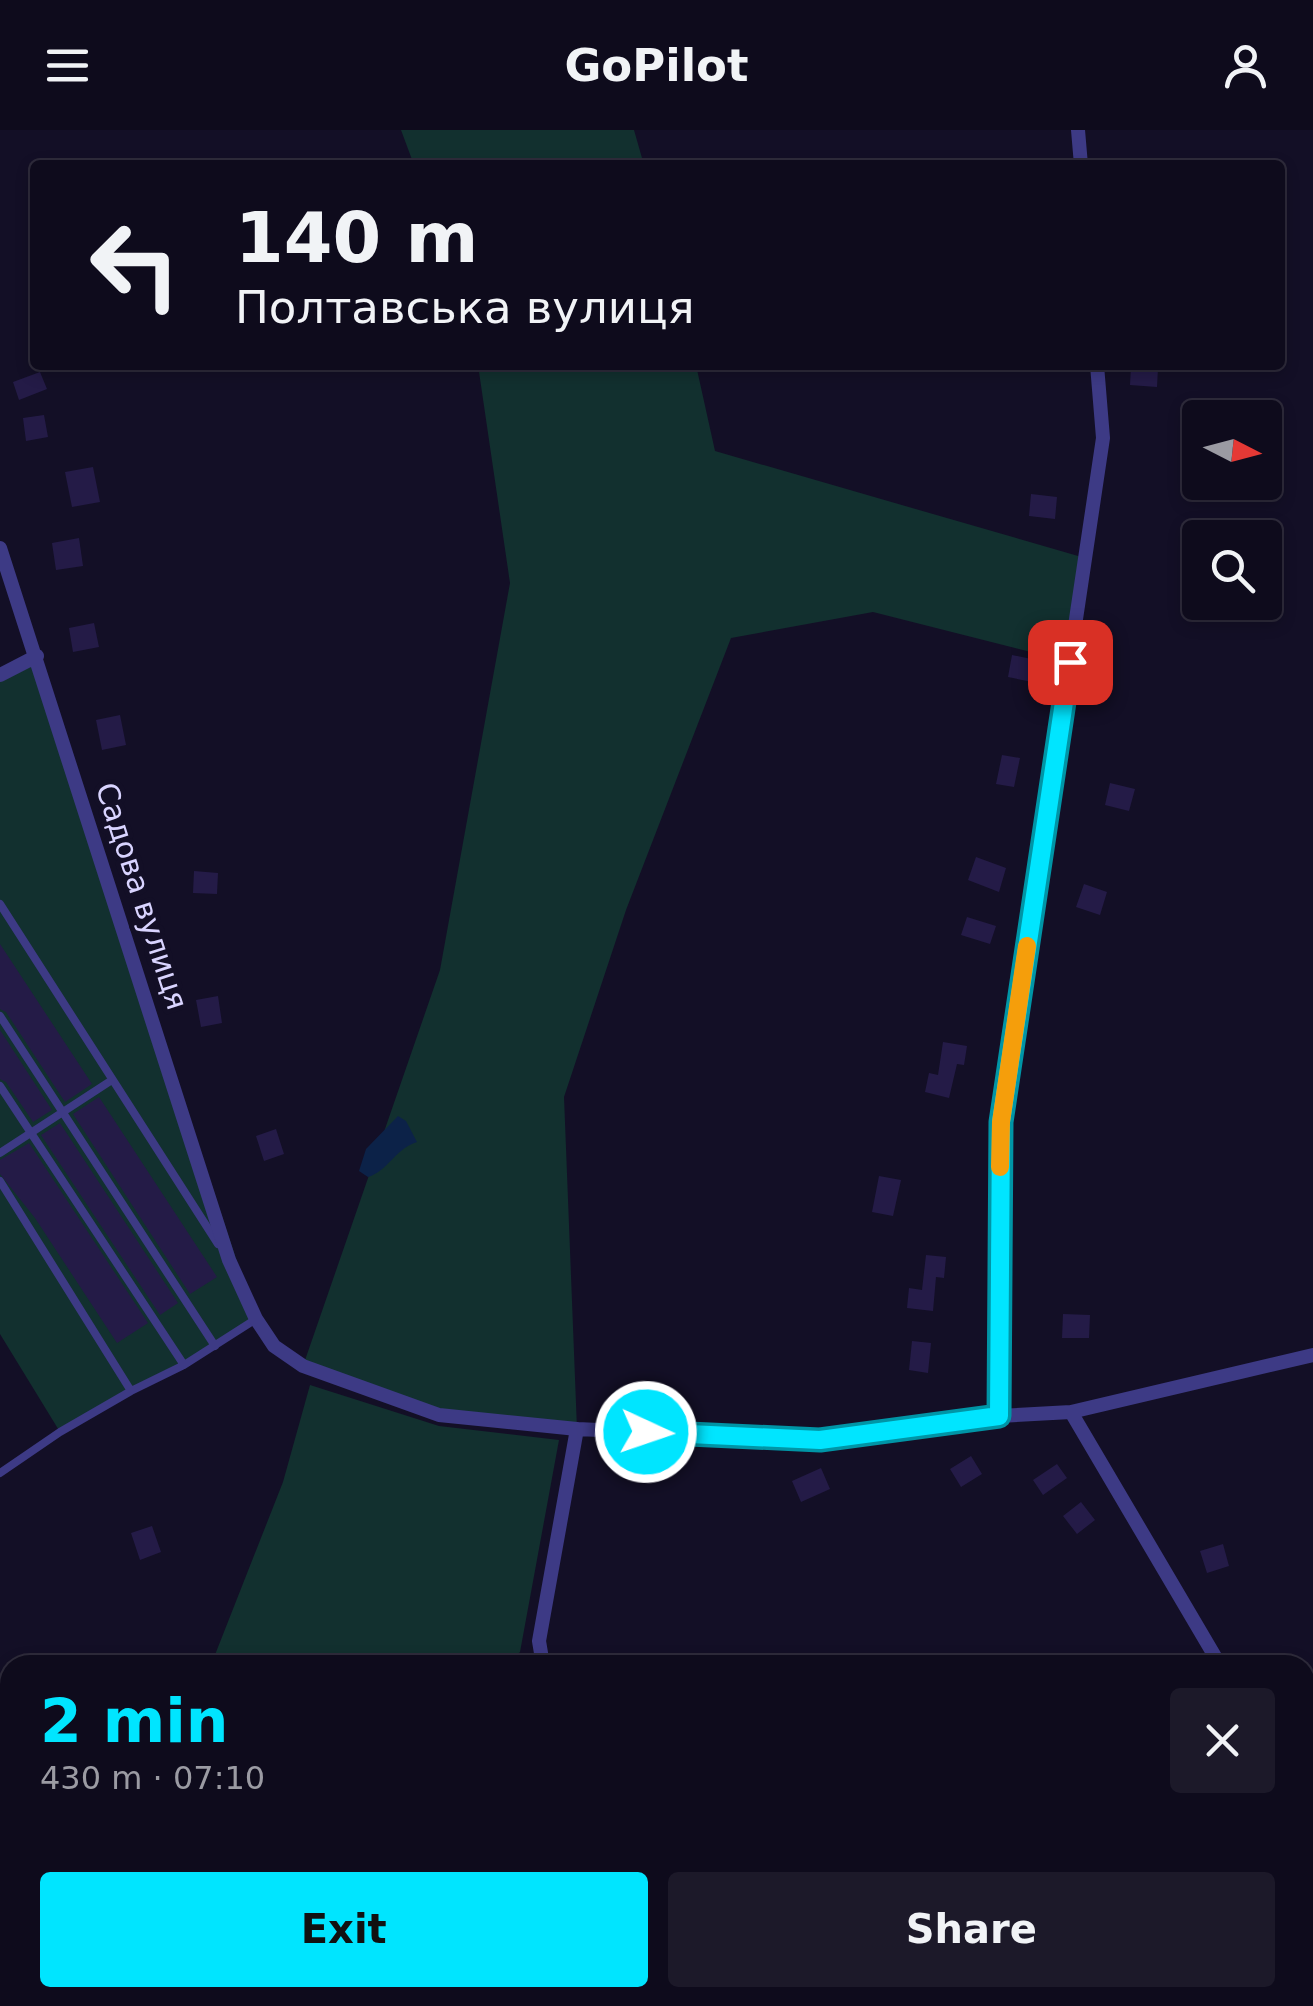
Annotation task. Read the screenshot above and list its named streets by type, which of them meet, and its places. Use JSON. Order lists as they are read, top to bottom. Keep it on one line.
{"streets":{"street":["Садова вулиця"]},"north":"right","page":{"header":"GoPilot","turn":["140 m","Полтавська вулиця"],"heading":["2 min","430 m · 07:10"],"buttons":["Exit","Share"]}}
